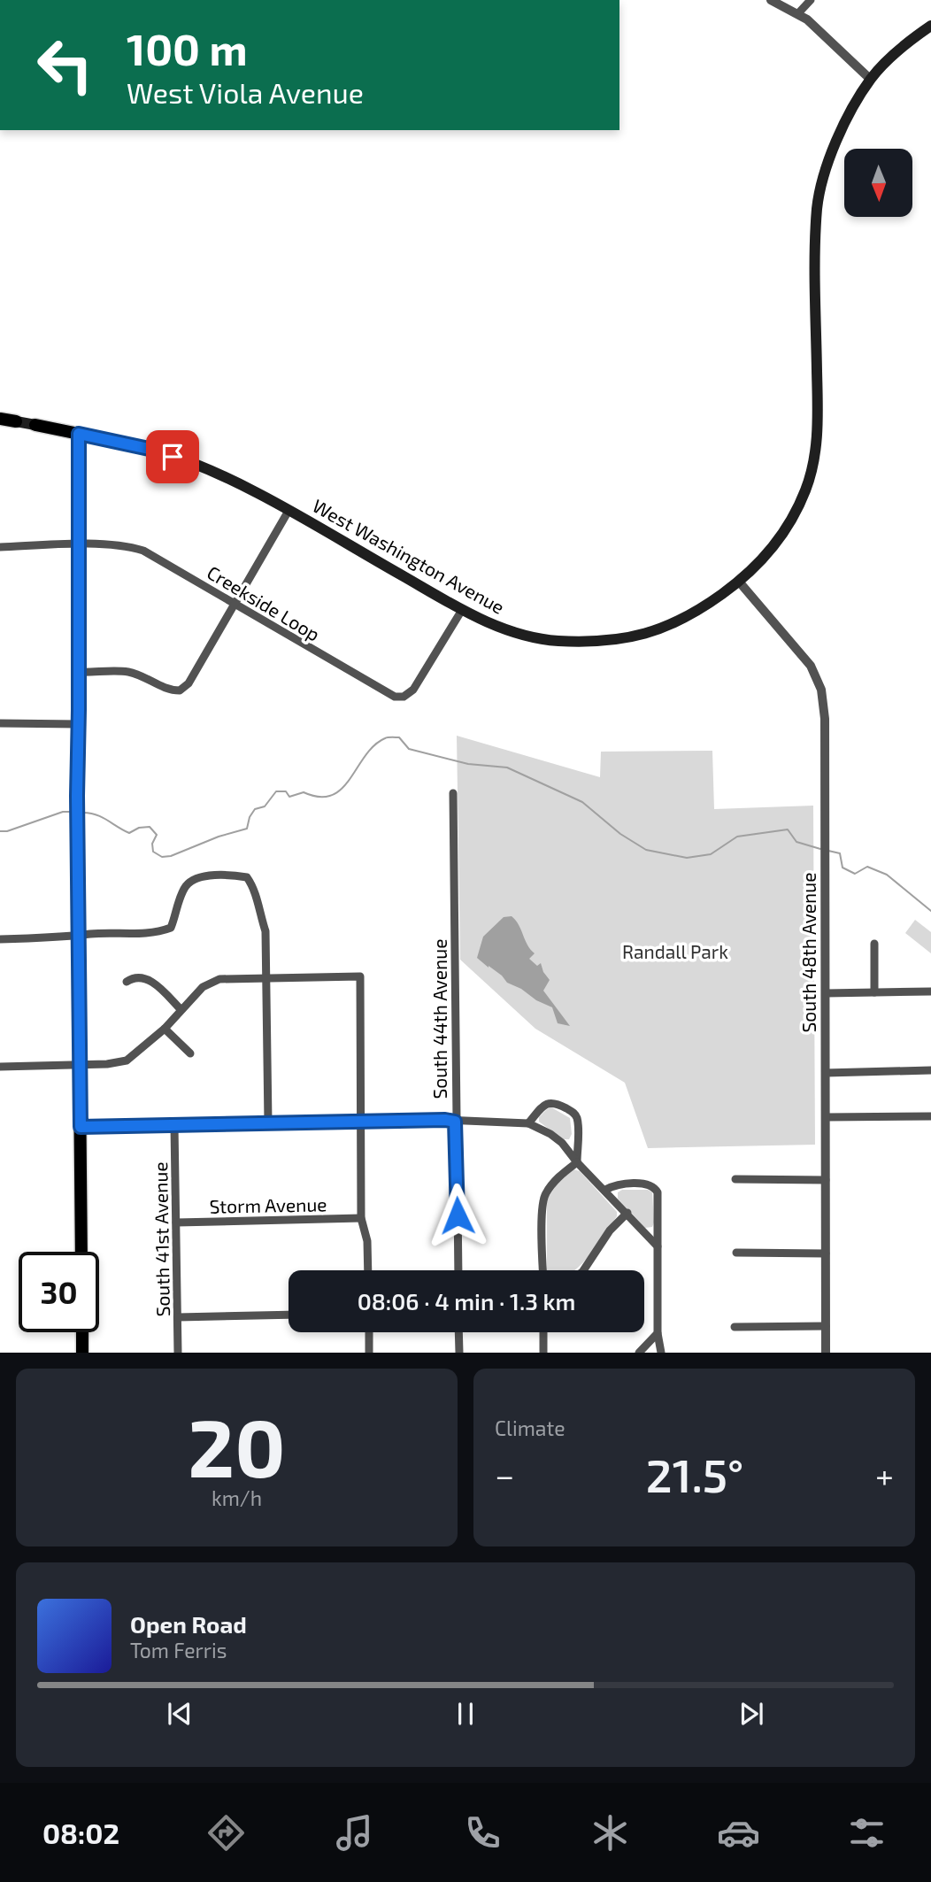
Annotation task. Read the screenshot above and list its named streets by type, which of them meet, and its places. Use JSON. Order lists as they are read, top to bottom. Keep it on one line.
{"streets":{"main road":["West Washington Avenue"],"street":["Creekside Loop","South 48th Avenue","South 44th Avenue","Storm Avenue","South 41st Avenue"]},"crossings":[["West Washington Avenue","Creekside Loop"],["West Washington Avenue","South 48th Avenue"],["Storm Avenue","South 41st Avenue"]],"parks":["Randall Park"],"north":"bottom","page":{"turn":["100 m","West Viola Avenue"],"limit":"30","trip":"08:06 · 4 min · 1.3 km","tile":[["20","km/h"],"Climate"],"heat":["−","21.5°","+"],"song":["Open Road","Tom Ferris"],"tabs":"08:02"}}
